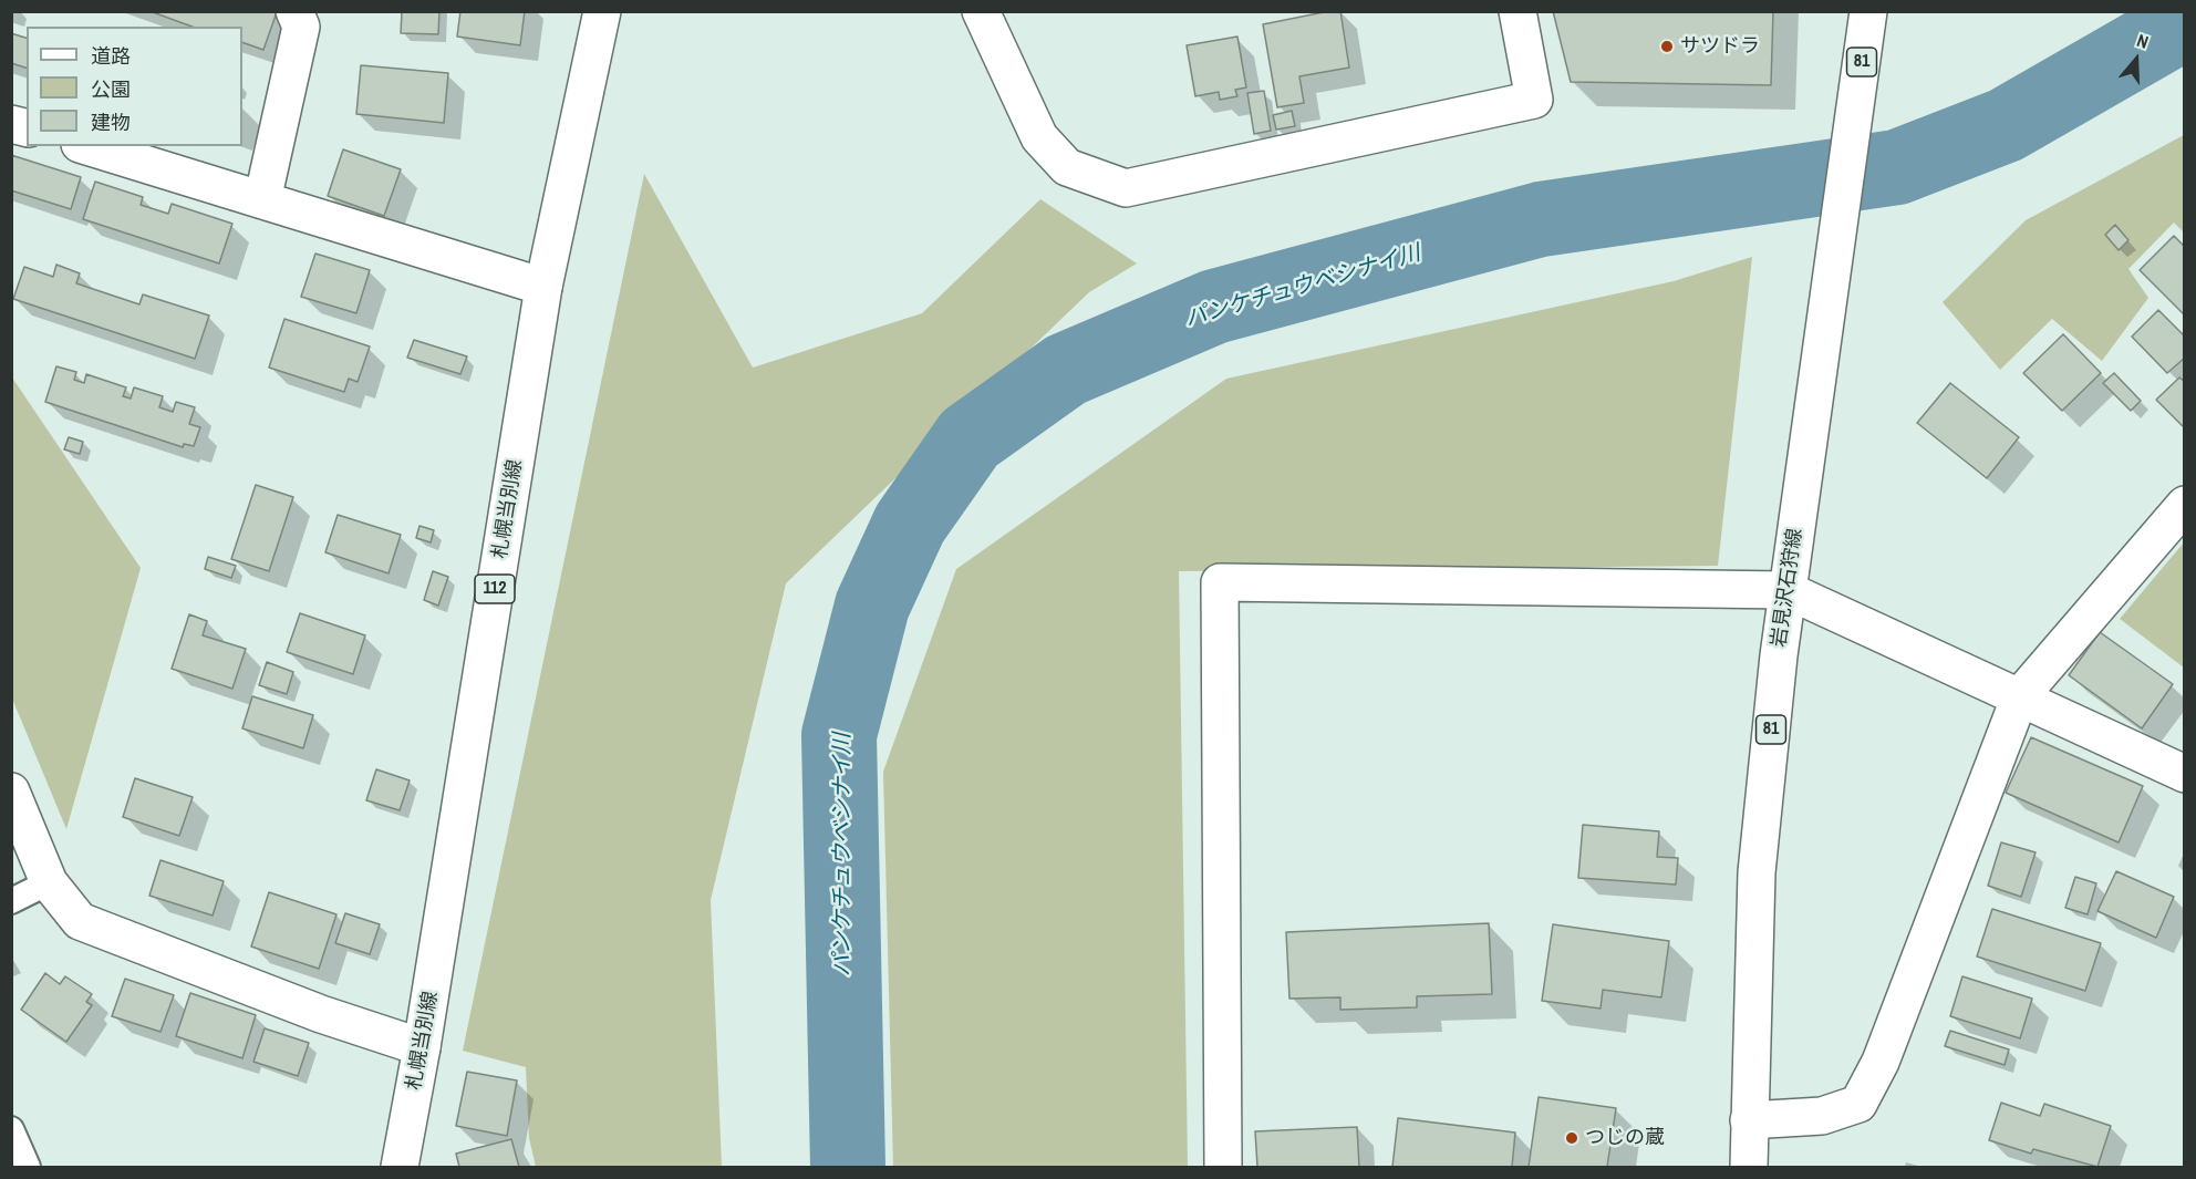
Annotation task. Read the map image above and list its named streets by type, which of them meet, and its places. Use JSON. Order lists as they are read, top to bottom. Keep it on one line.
{"streets":{"street":["81","札幌当別線","岩見沢石狩線","112"]},"water":["パンケチュウベシナイ川"],"places":["サツドラ","つじの蔵"],"legend":["道路","公園","建物"],"north":"top"}
